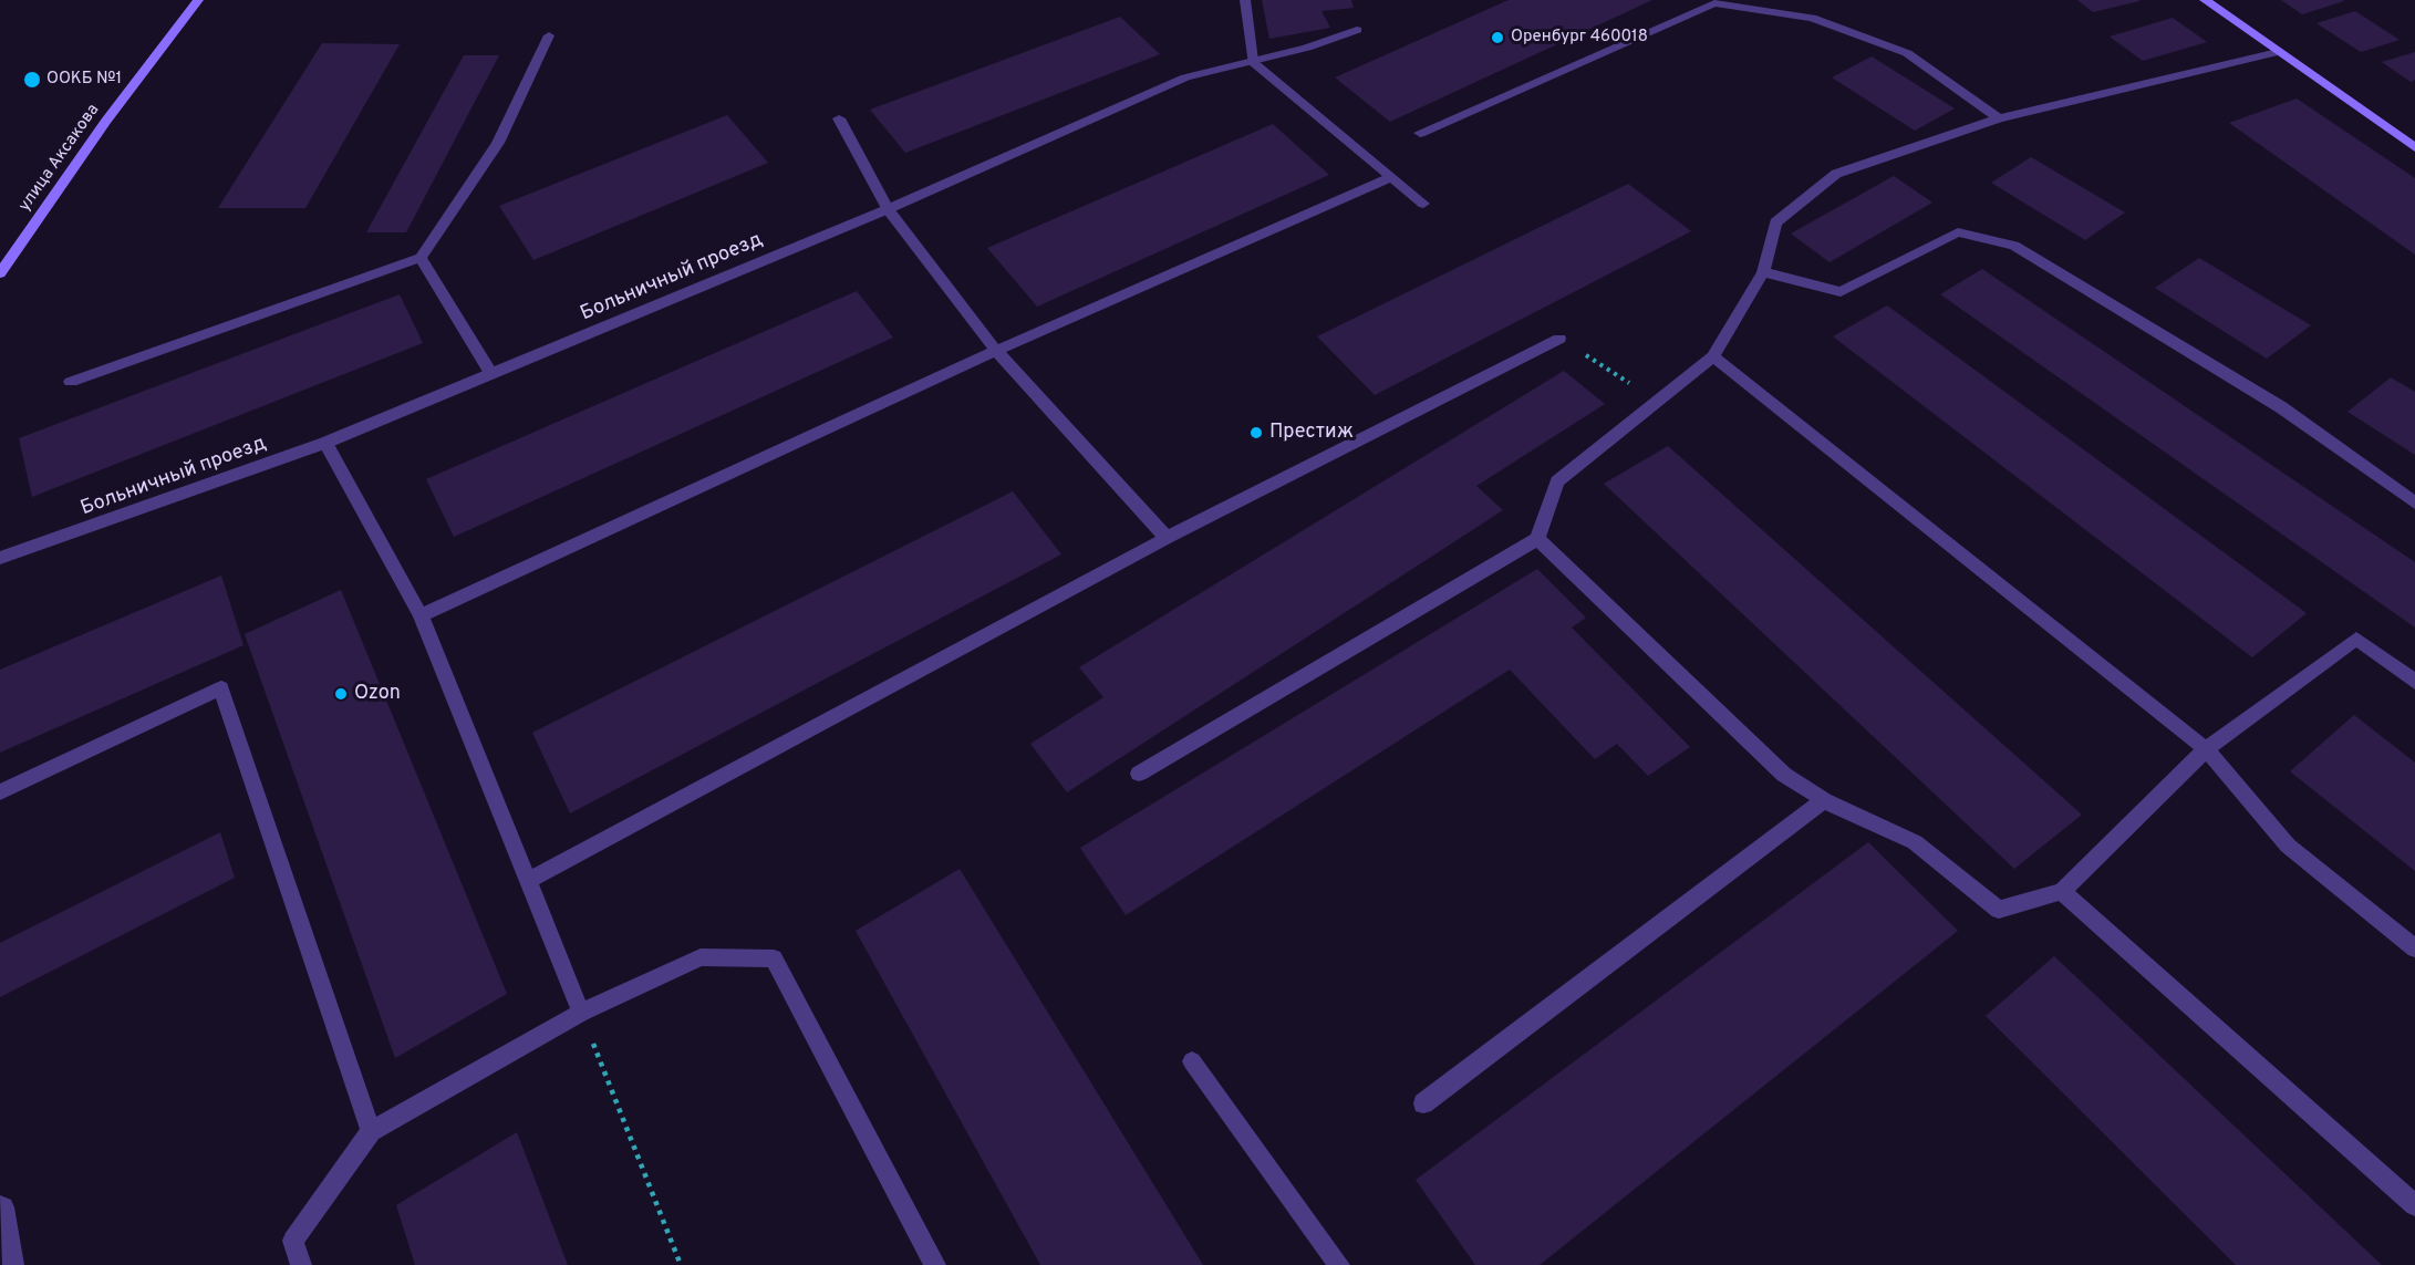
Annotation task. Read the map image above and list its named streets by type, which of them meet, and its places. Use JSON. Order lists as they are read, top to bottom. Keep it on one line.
{"streets":{"street":["улица Аксакова","Больничный проезд"]},"places":["Оренбург 460018","ООКБ №1","Престиж","Ozon"]}
